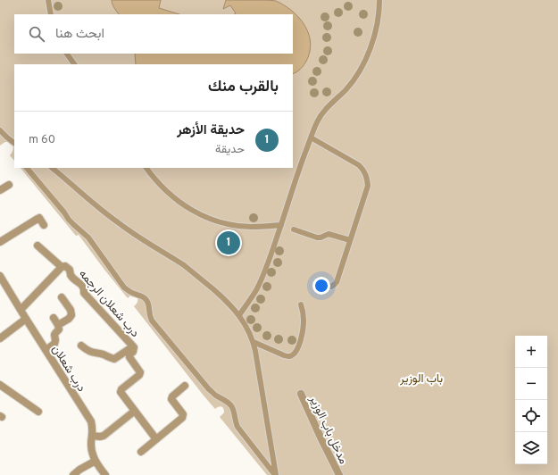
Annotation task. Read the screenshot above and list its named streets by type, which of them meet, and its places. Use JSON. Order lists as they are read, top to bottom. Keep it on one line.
{"streets":{"street":["درب شعلان الرجمه","درب شعلان","مدخل باب الوزير"]},"parks":["باب الوزير"],"page":{"search":"ابحث هنا","heading":"بالقرب منك","list":[{"mark":"1","name":"حديقة الأزهر","note":"حديقة","value":"60 m"}],"pins":"1","map_buttons":["+","−"]}}
